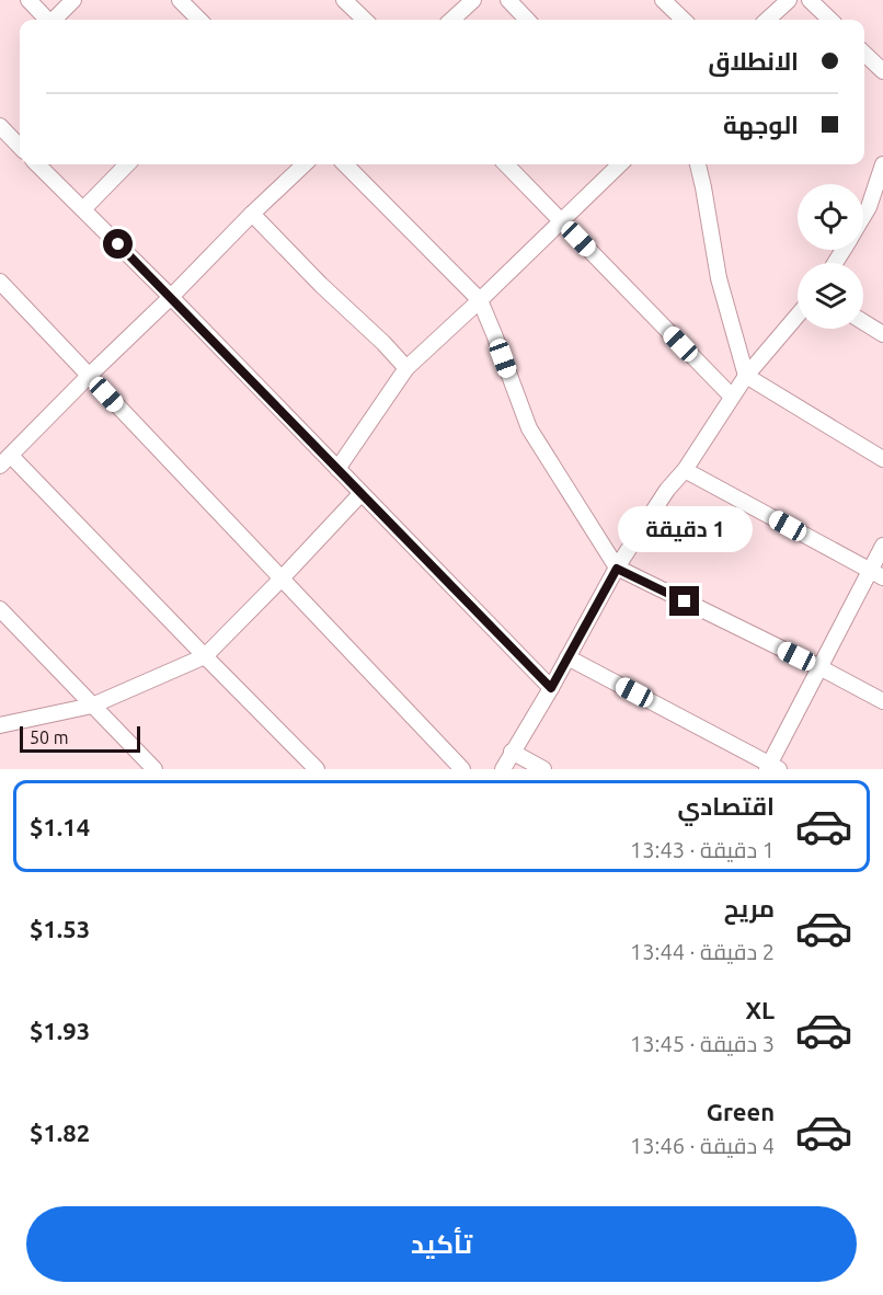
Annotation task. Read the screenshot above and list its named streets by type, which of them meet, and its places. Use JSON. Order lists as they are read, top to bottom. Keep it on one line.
{"scale_bar":"50 m","page":{"banner":["الانطلاق","الوجهة"],"bubble":"1 دقيقة","scale":"50 m","list":[{"name":"اقتصادي","note":"1 دقيقة · 13:43","value":"$1.14"},{"name":"مريح","note":"2 دقيقة · 13:44","value":"$1.53"},{"name":"XL","note":"3 دقيقة · 13:45","value":"$1.93"},{"name":"Green","note":"4 دقيقة · 13:46","value":"$1.82"}],"buttons":"تأكيد"}}
